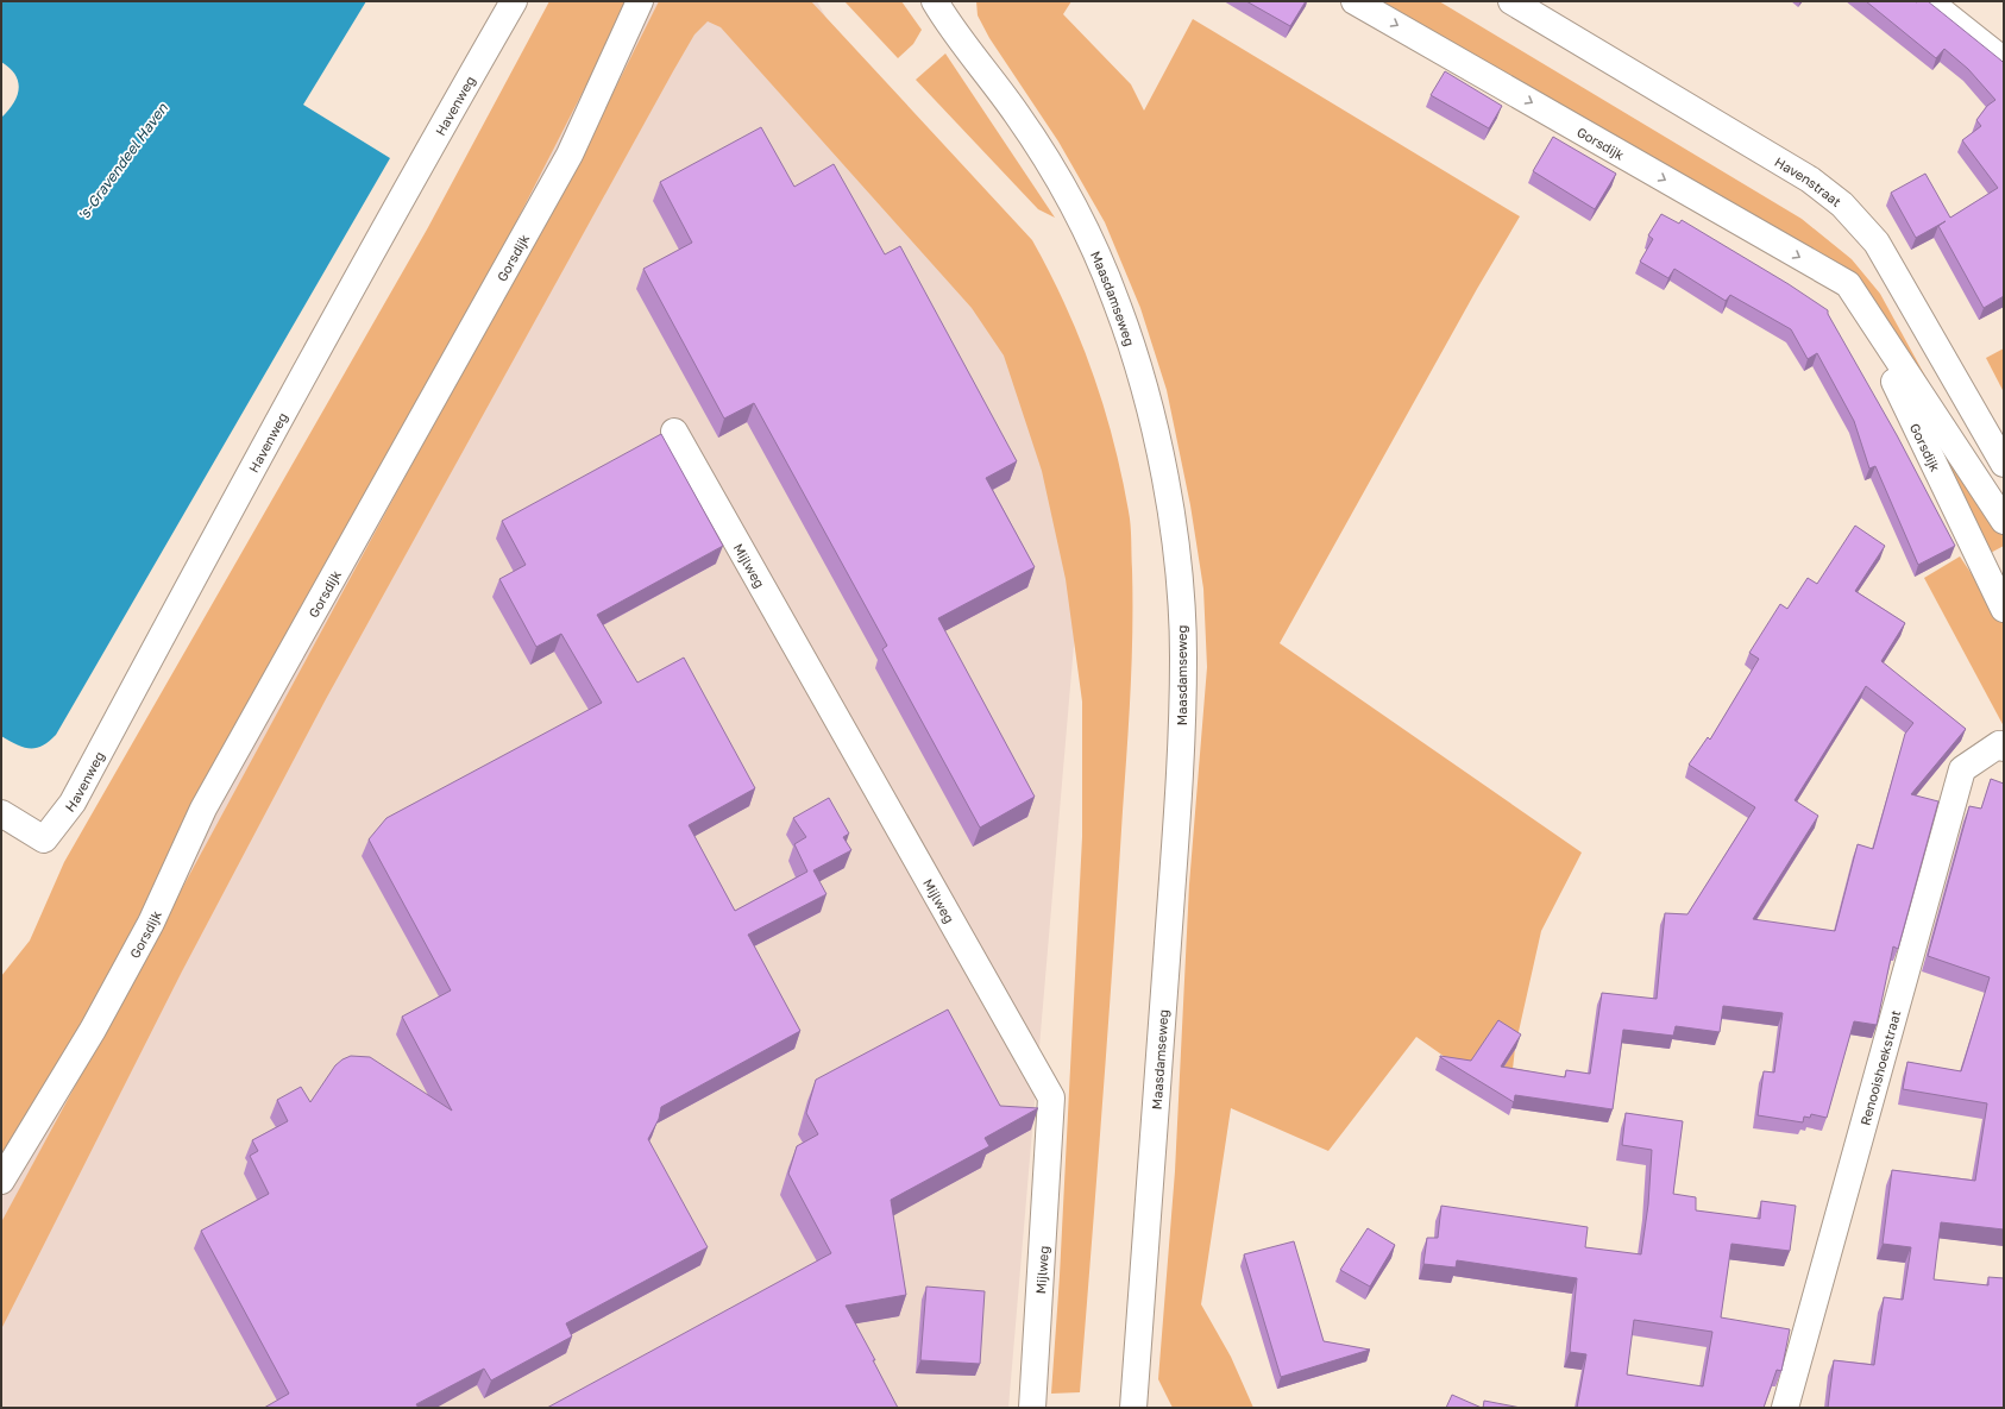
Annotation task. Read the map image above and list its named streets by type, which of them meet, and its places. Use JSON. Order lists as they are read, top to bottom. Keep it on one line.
{"streets":{"street":["Havenweg","Gorsdijk","Havenstraat","Maasdamseweg","Mijlweg","Renooishoekstraat"]},"water":["'s-Gravendeel Haven"]}
